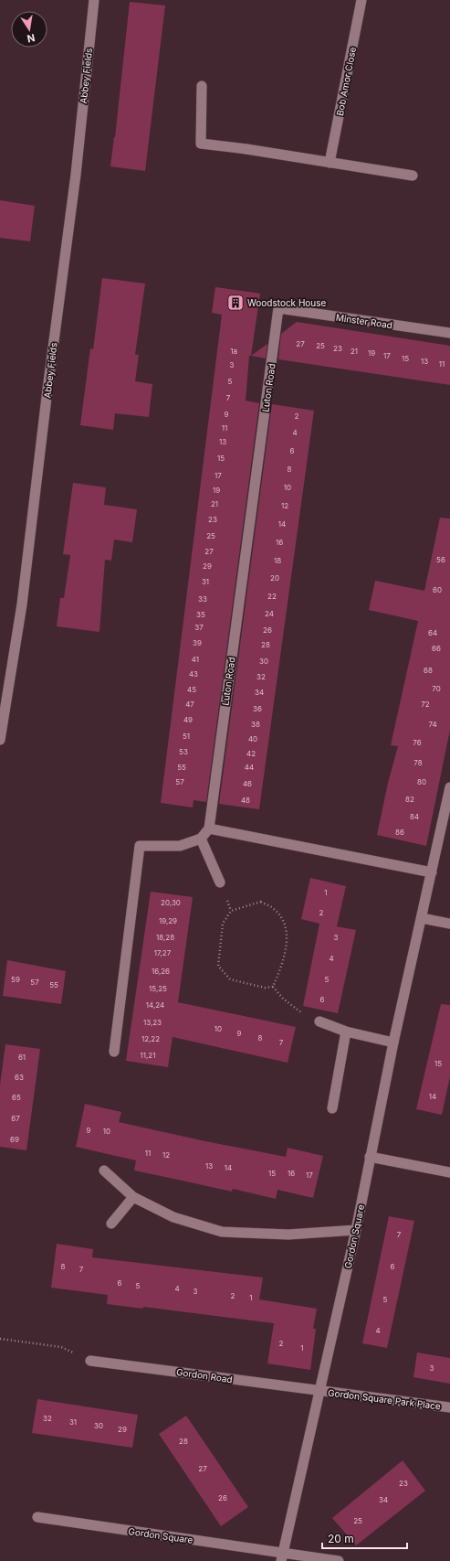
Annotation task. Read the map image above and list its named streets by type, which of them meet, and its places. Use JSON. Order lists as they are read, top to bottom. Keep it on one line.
{"streets":{"street":["Abbey Fields","Bob Amor Close","Minster Road","Luton Road","Gordon Square","Gordon Road","Gordon Square Park Place"]},"crossings":[["Minster Road","Luton Road"],["Gordon Square","Gordon Road"],["Gordon Square","Gordon Square Park Place"],["Gordon Road","Gordon Square Park Place"]],"places":{"building":["Woodstock House"]},"house_numbers":["27","25","23","1a","21","19","17","15","13","11","3","5","7","9","2","11","4","13","6","15","8","17","10","19","21","12","23","14","25","16","27","56","18","29","20","31","60","22","33","24","35","37","26","64","39","28","66","41","30","68","43","32","70","45","34","47","72","36","49","38","74","51","40","76","53","42","78","55","44","57","80","46","82","48","84","86","1","20,30","2","19,29","18,28","3","17,27","4","16,26","59","5","57","55","15,25","6","14,24","13,23","10","9","8","12,22","7","11,21","61","15","63","14","65","67","9","10","69","11","12","13","14","15","16","17","7","8","6","7","6","5","4","3","2","1","5","4","2","1","3","32","31","30","29","28","27","23","26","34","25"],"scale_bar":"20 m","north":"bottom"}
